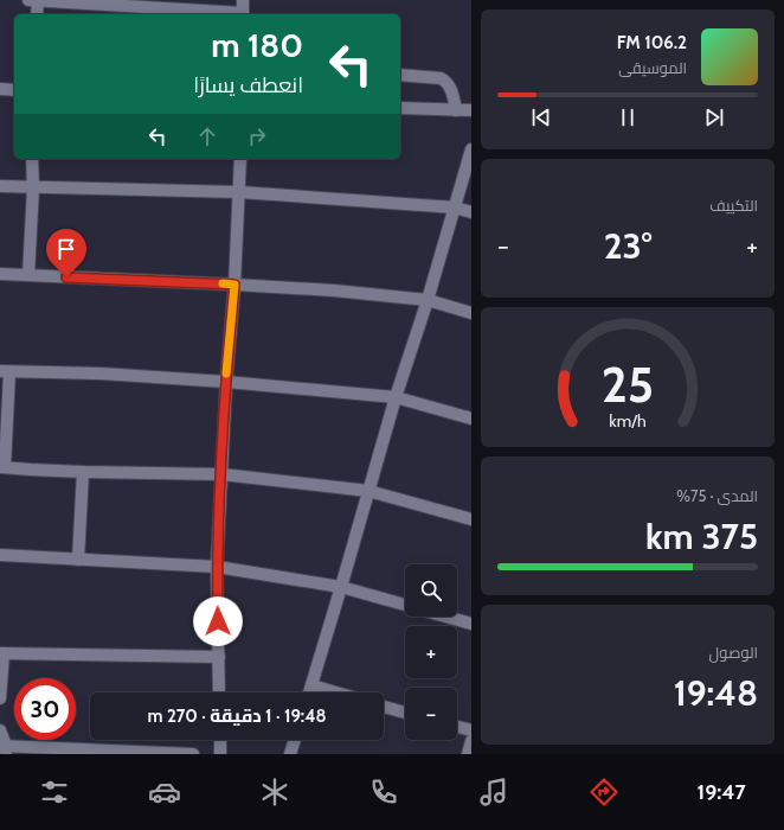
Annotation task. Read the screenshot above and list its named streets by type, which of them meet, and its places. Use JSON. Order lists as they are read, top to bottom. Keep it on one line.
{"page":{"turn":["180 m","انعطف يسارًا"],"song":["106.2 FM","الموسيقى"],"tile":["التكييف",["المدى · 75%","375 km"],["الوصول","19:48"]],"heat":["−","23°","+"],"map_buttons":["+","−"],"limit":"30","trip":"19:48 · 1 دقيقة · 270 m","tabs":"19:47","gauge":["25","km/h"]}}
